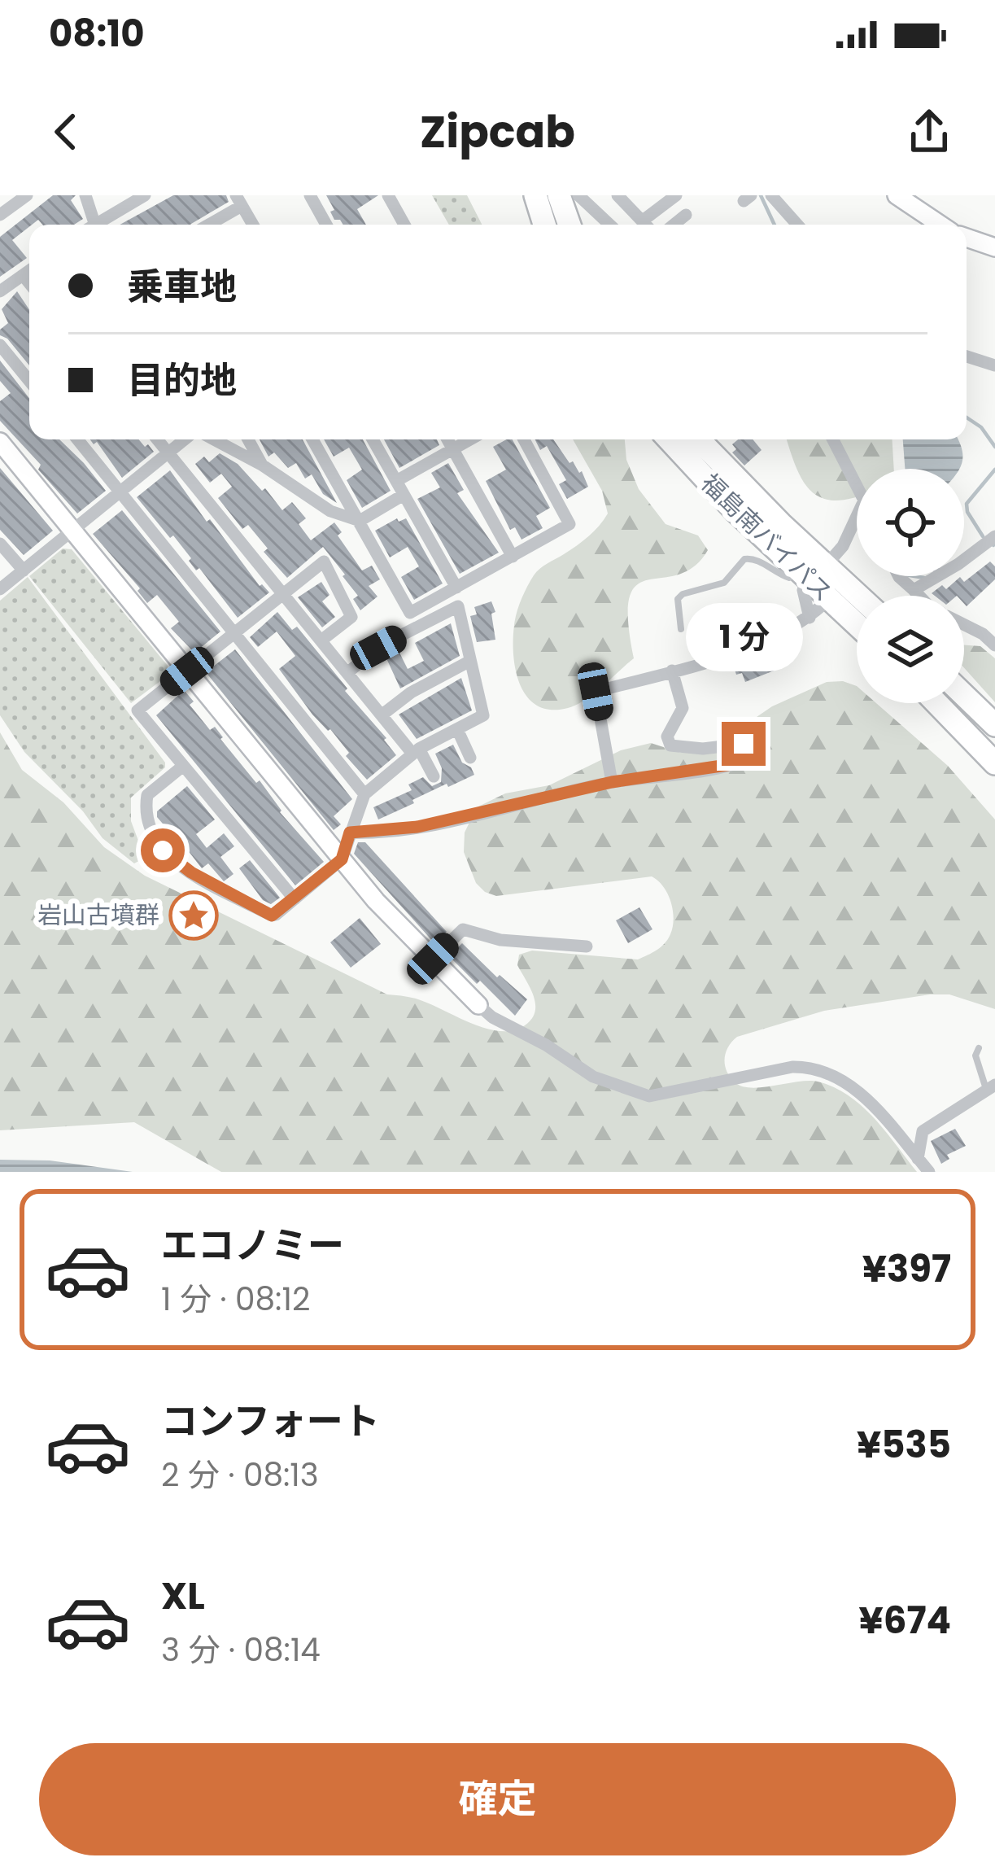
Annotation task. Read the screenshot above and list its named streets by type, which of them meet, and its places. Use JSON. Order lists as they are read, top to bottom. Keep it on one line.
{"streets":{"highway":["福島南バイパス"]},"places":{"place":["岩山古墳群"]},"page":{"status":"08:10","header":"Zipcab","banner":["乗車地","目的地"],"bubble":"1 分","list":[{"name":"エコノミー","note":"1 分 · 08:12","value":"¥397"},{"name":"コンフォート","note":"2 分 · 08:13","value":"¥535"},{"name":"XL","note":"3 分 · 08:14","value":"¥674"}],"buttons":"確定"}}
